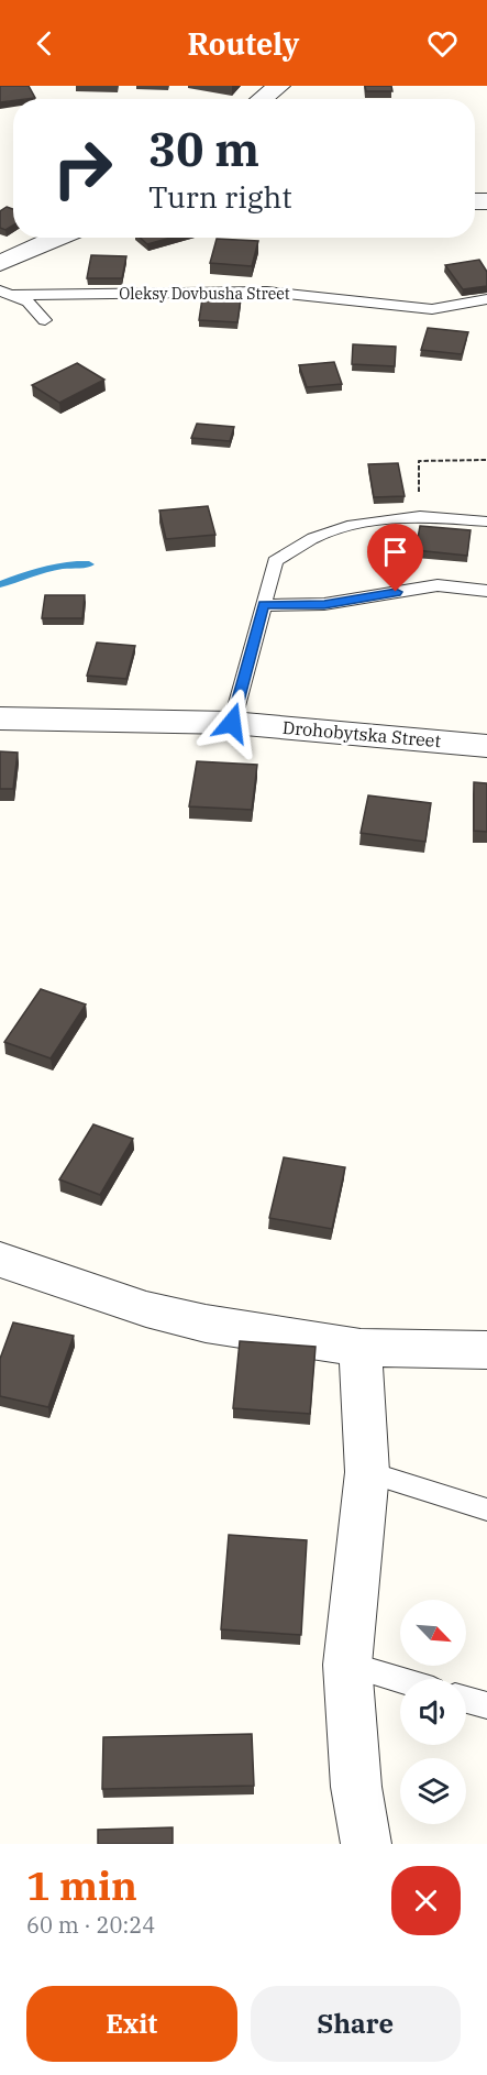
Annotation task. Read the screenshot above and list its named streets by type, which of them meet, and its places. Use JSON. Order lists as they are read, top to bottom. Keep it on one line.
{"streets":{"street":["Drohobytska Street"],"lane":["Oleksy Dovbusha Street"]},"north":"bottom right","page":{"header":"Routely","turn":["30 m","Turn right"],"heading":["1 min","60 m · 20:24"],"buttons":["Exit","Share"]}}
